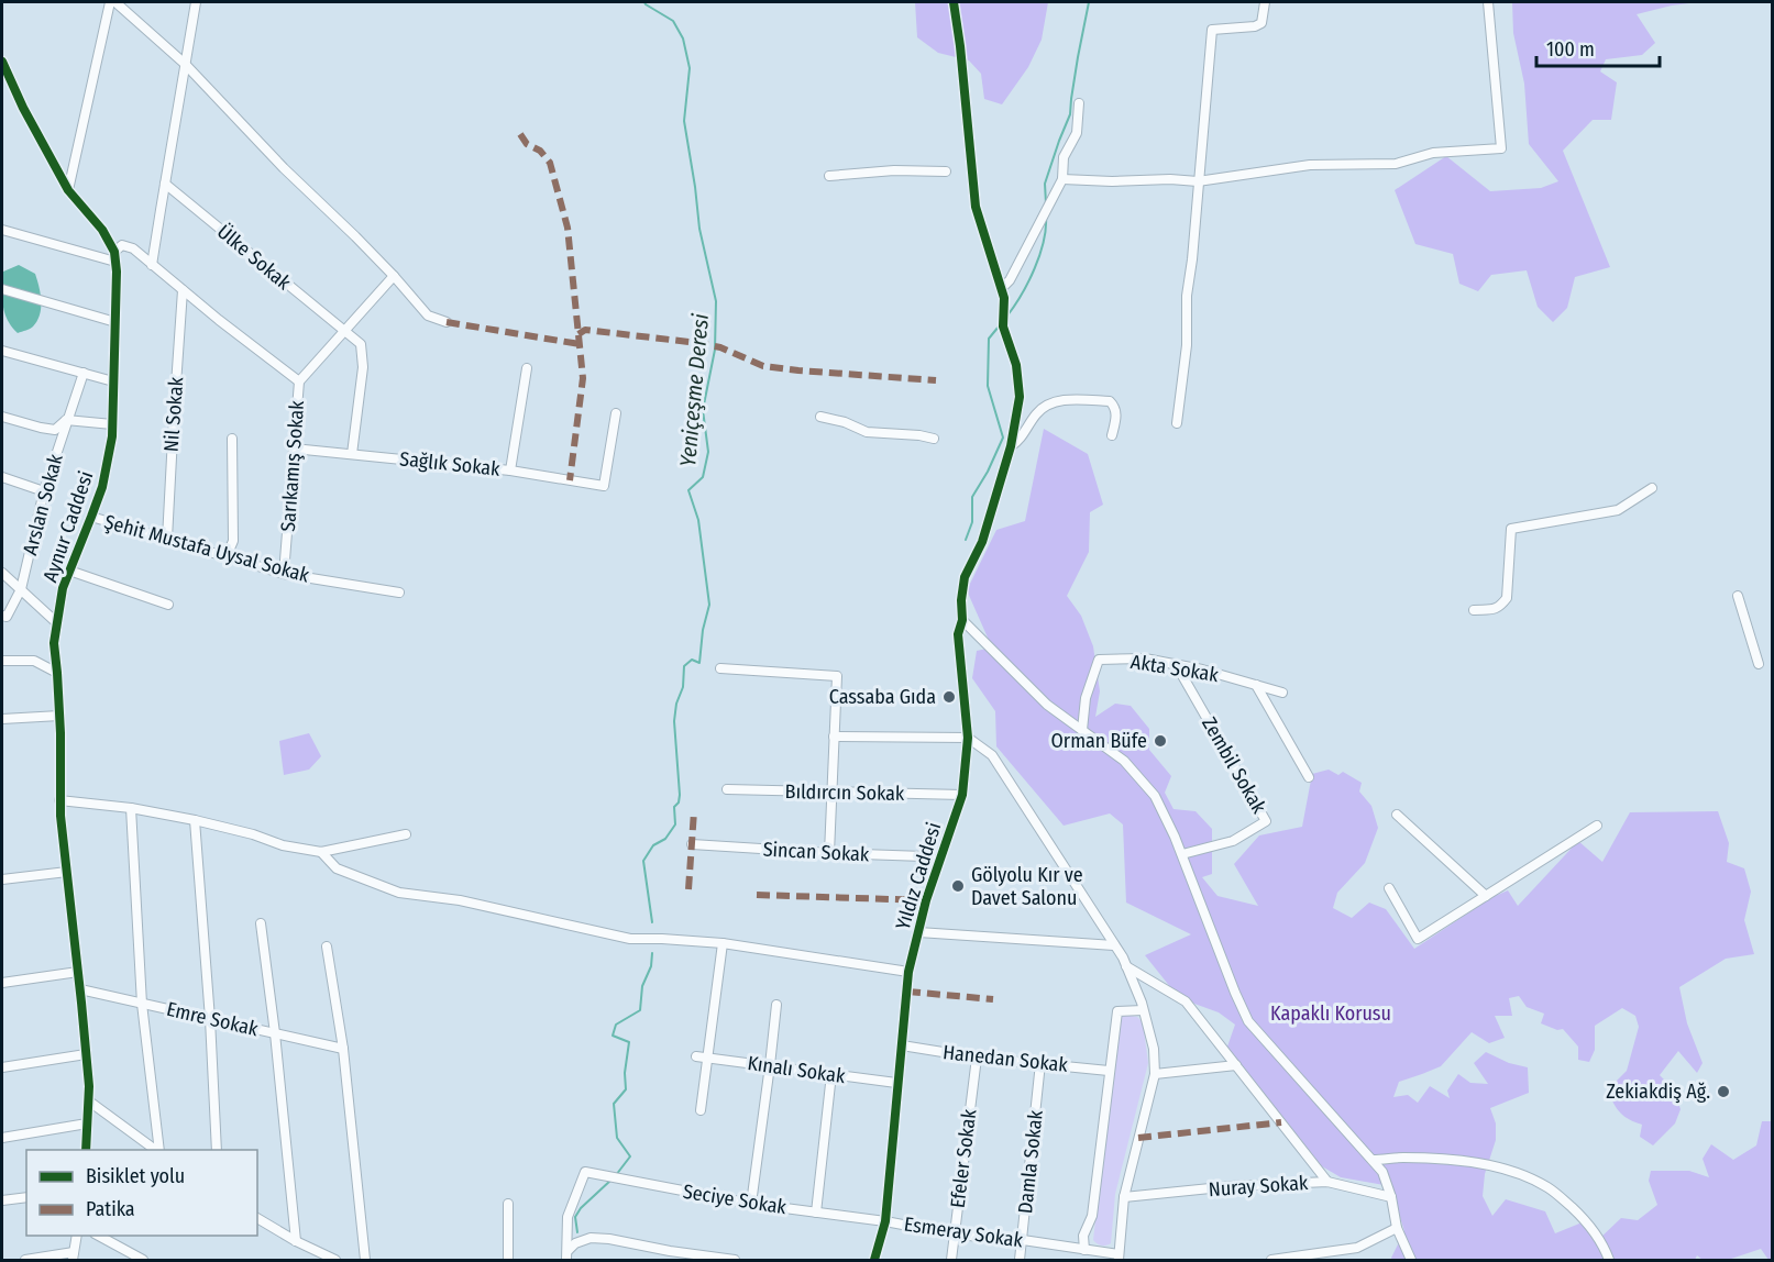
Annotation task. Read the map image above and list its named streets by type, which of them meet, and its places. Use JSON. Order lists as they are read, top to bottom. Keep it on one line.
{"streets":{"street":["Ülke Sokak","Nil Sokak","Sağlık Sokak","Sarıkamış Sokak","Arslan Sokak","Aynur Caddesi","Şehit Mustafa Uysal Sokak","Akta Sokak","Zembil Sokak","Bıldırcın Sokak","Sincan Sokak","Yıldız Caddesi","Emre Sokak","Hanedan Sokak","Kınalı Sokak","Efeler Sokak","Damla Sokak","Nuray Sokak","Seciye Sokak","Esmeray Sokak"]},"crossings":[["Ülke Sokak","Sağlık Sokak"],["Ülke Sokak","Sarıkamış Sokak"],["Nil Sokak","Şehit Mustafa Uysal Sokak"],["Sağlık Sokak","Sarıkamış Sokak"],["Sarıkamış Sokak","Şehit Mustafa Uysal Sokak"],["Aynur Caddesi","Şehit Mustafa Uysal Sokak"],["Aynur Caddesi","Emre Sokak"],["Akta Sokak","Zembil Sokak"],["Bıldırcın Sokak","Yıldız Caddesi"],["Sincan Sokak","Yıldız Caddesi"],["Yıldız Caddesi","Hanedan Sokak"],["Yıldız Caddesi","Kınalı Sokak"],["Yıldız Caddesi","Seciye Sokak"],["Yıldız Caddesi","Esmeray Sokak"],["Hanedan Sokak","Efeler Sokak"],["Hanedan Sokak","Damla Sokak"],["Efeler Sokak","Esmeray Sokak"],["Damla Sokak","Esmeray Sokak"],["Seciye Sokak","Esmeray Sokak"]],"water":["Yeniçeşme Deresi"],"parks":["Kapaklı Korusu"],"places":["Cassaba Gıda","Orman Büfe","Gölyolu Kır ve Davet Salonu","Zekiakdiş Ağ."],"legend":["Bisiklet yolu","Patika"],"scale_bar":"100 m"}
